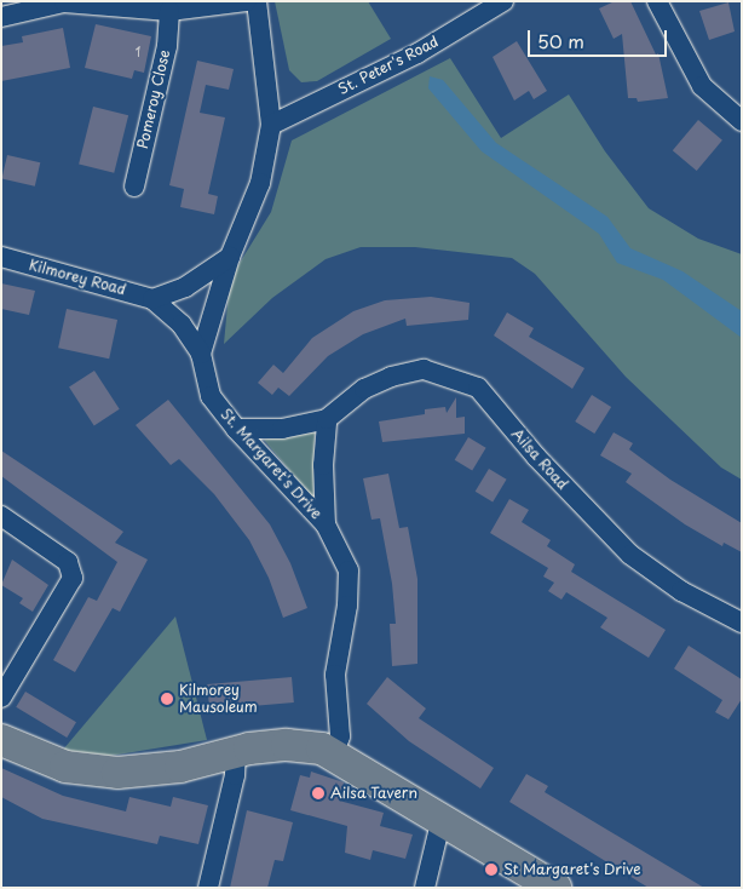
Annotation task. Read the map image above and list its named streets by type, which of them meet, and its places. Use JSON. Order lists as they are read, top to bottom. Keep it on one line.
{"streets":{"street":["St. Peter's Road","Pomeroy Close","Kilmorey Road","Ailsa Road","St. Margaret's Drive"]},"crossings":[["St. Peter's Road","St. Margaret's Drive"],["Kilmorey Road","St. Margaret's Drive"],["Ailsa Road","St. Margaret's Drive"]],"places":["Kilmorey Mausoleum","Ailsa Tavern","St Margaret's Drive"],"house_numbers":["1"],"scale_bar":"50 m"}
